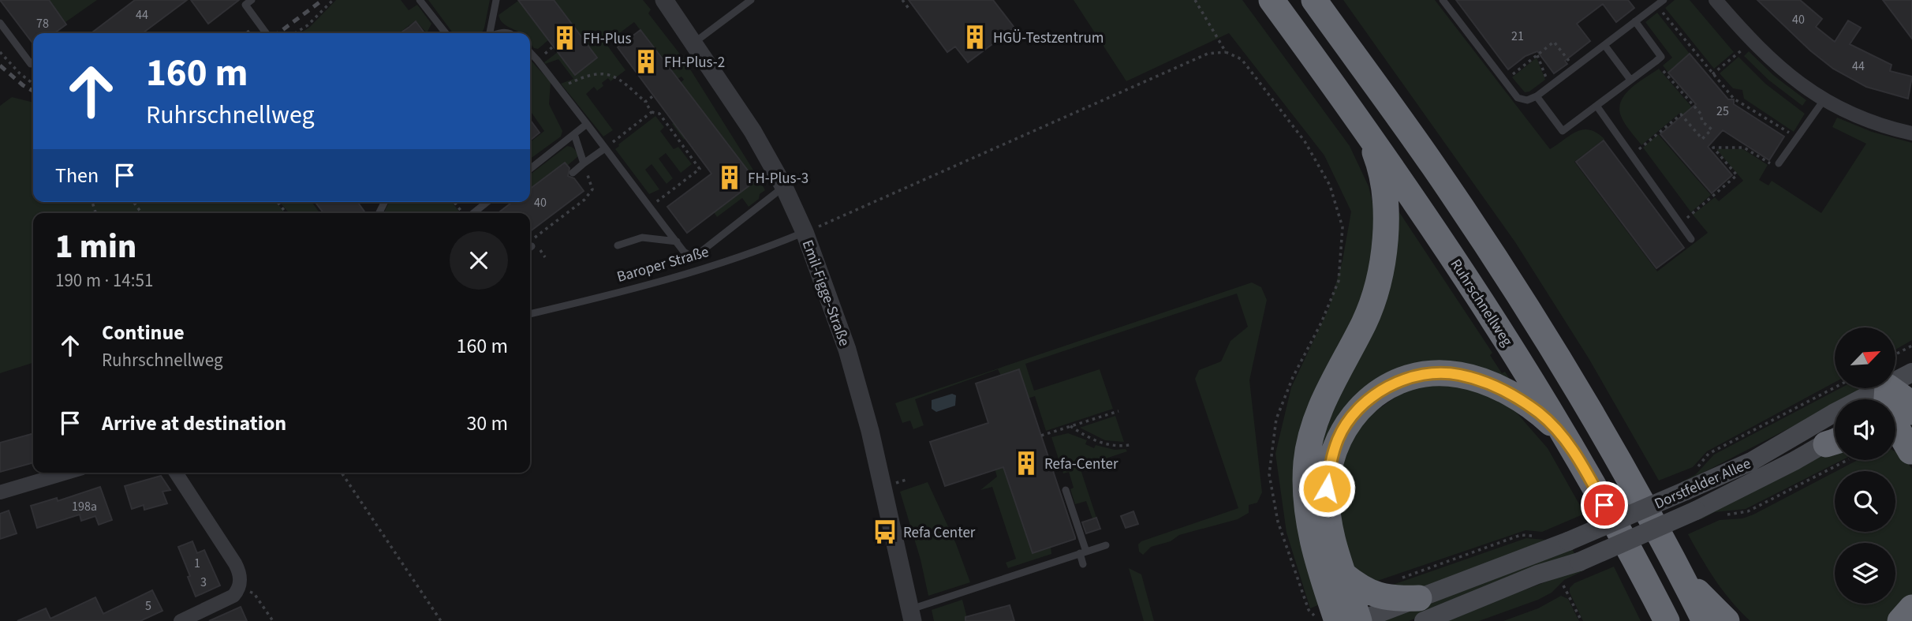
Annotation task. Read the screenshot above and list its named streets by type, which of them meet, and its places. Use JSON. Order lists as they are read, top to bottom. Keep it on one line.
{"streets":{"highway":["Ruhrschnellweg"],"main road":["Dorstfelder Allee"],"street":["Emil-Figge-Straße"],"lane":["Baroper Straße"]},"crossings":[["Baroper Straße","Emil-Figge-Straße"]],"places":{"building":["HGÜ-Testzentrum","FH-Plus","FH-Plus-2","FH-Plus-3","Refa-Center"],"bus stop":["Refa Center"]},"house_numbers":["44","40","78","21","44","25","40","198a","1","3","5"],"north":"top right","page":{"turn":["160 m","Ruhrschnellweg"],"then":"Then","heading":["1 min","190 m · 14:51"],"list":[{"name":"Continue","note":"Ruhrschnellweg","value":"160 m"},{"name":"Arrive at destination","value":"30 m"}]}}
